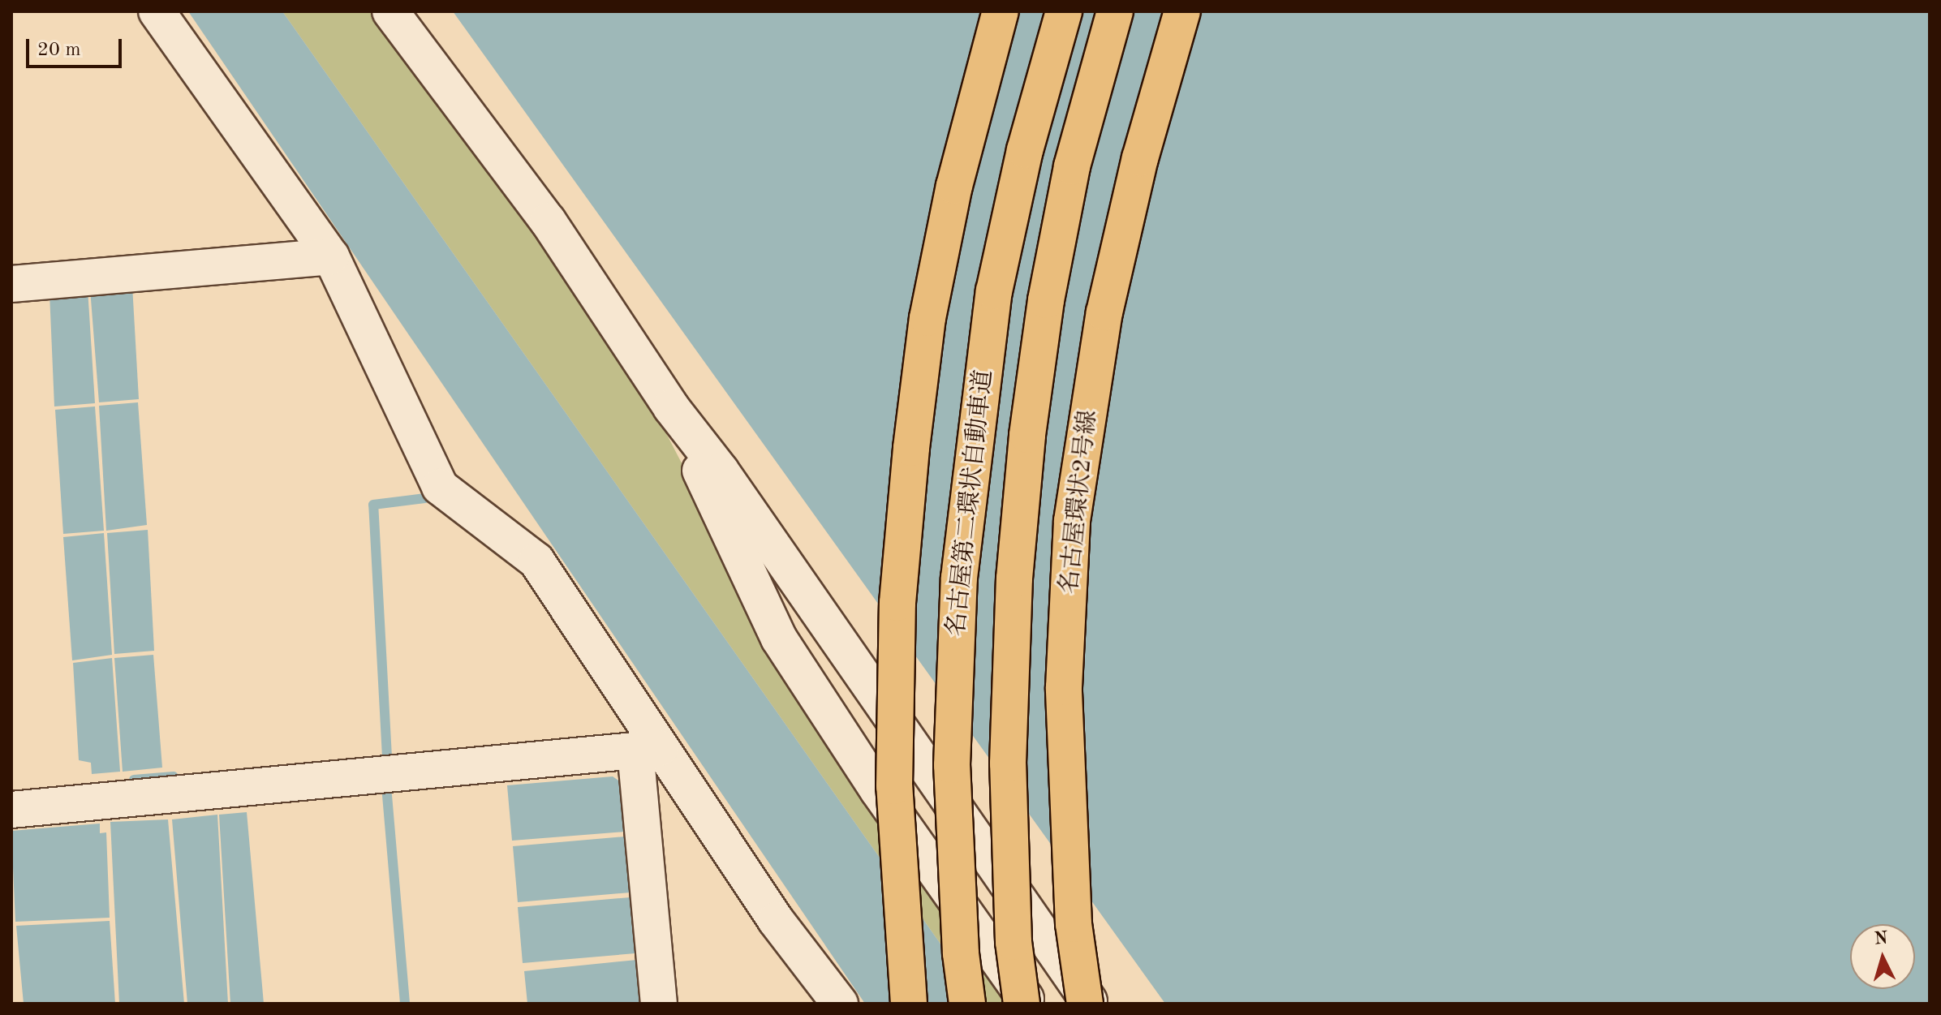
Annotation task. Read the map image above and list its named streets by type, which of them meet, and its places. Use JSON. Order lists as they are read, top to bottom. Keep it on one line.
{"streets":{"highway":["名古屋環状2号線","名古屋第二環状自動車道"]},"scale_bar":"20 m","north":"top"}
